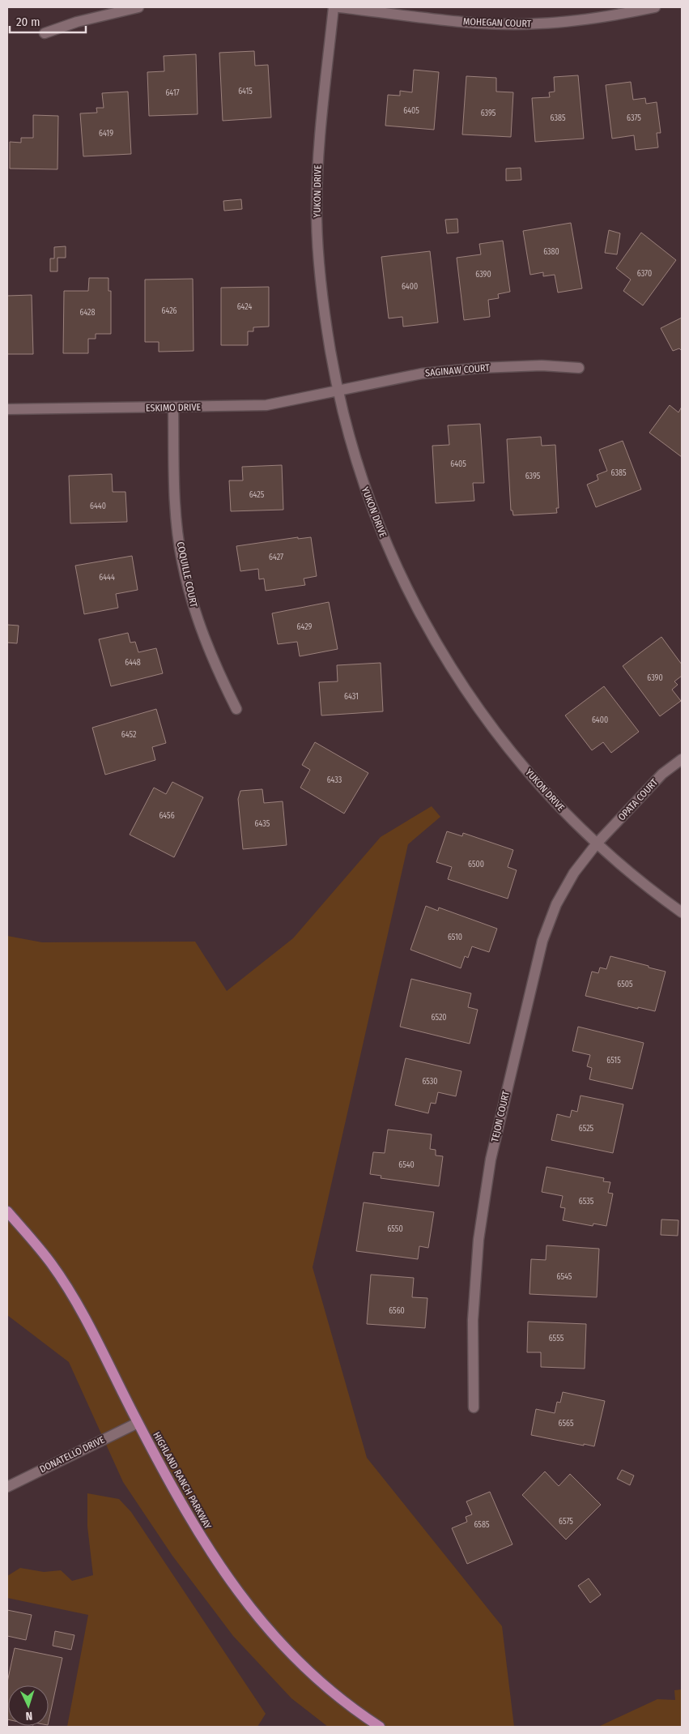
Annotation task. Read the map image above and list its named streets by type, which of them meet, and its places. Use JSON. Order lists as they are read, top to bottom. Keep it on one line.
{"streets":{"main road":["HIGHLAND RANCH PARKWAY"],"street":["MOHEGAN COURT","YUKON DRIVE","SAGINAW COURT","ESKIMO DRIVE","COQUILLE COURT","OPATA COURT","TEJON COURT","DONATELLO DRIVE"]},"crossings":[["YUKON DRIVE","SAGINAW COURT"],["YUKON DRIVE","ESKIMO DRIVE"],["YUKON DRIVE","OPATA COURT"],["YUKON DRIVE","TEJON COURT"],["SAGINAW COURT","ESKIMO DRIVE"],["ESKIMO DRIVE","COQUILLE COURT"],["OPATA COURT","TEJON COURT"],["DONATELLO DRIVE","HIGHLAND RANCH PARKWAY"]],"house_numbers":["6415","6417","6405","6395","6385","6375","6419","6380","6370","6390","6400","6424","6426","6428","6405","6385","6395","6425","6440","6427","6444","6429","6448","6390","6431","6400","6452","6433","6456","6435","6500","6510","6505","6520","6515","6530","6525","6540","6535","6550","6545","6560","6555","6565","6575","6585"],"scale_bar":"20 m","north":"bottom"}
